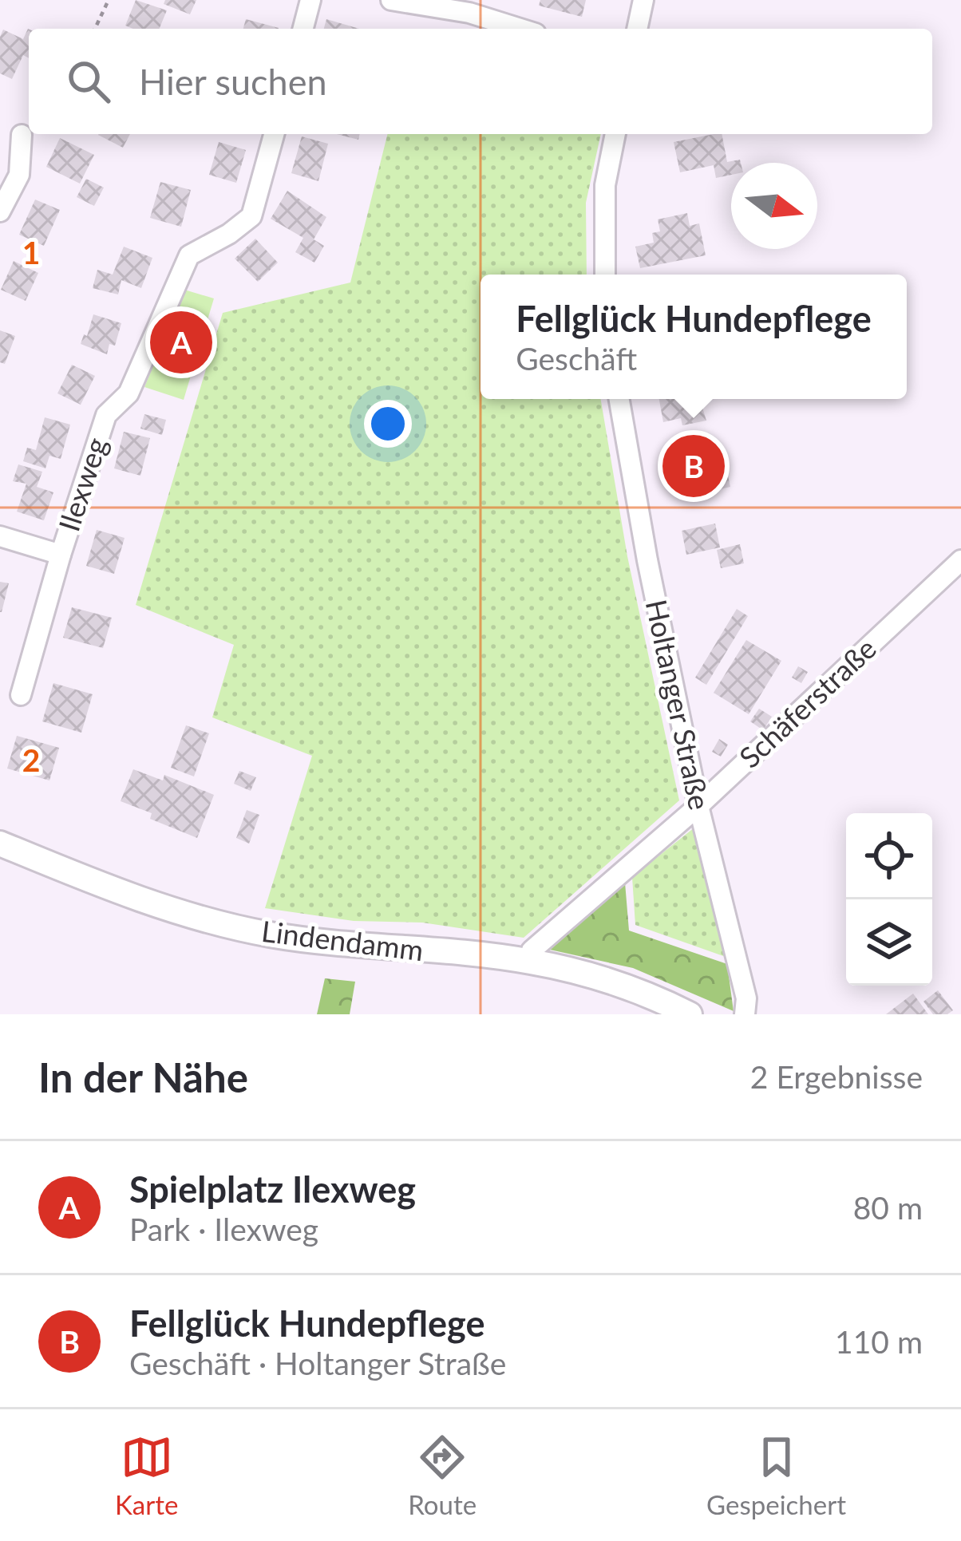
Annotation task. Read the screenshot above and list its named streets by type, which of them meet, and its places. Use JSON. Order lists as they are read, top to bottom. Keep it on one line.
{"streets":{"street":["Ilexweg","Schäferstraße","Holtanger Straße","Lindendamm"]},"crossings":[["Schäferstraße","Holtanger Straße"],["Schäferstraße","Lindendamm"]],"north":"right","page":{"search":"Hier suchen","popup":["Fellglück Hundepflege","Geschäft"],"pins":["A","B"],"heading":["In der Nähe","2 Ergebnisse"],"list":[{"mark":"A","name":"Spielplatz Ilexweg","note":"Park · Ilexweg","value":"80 m"},{"mark":"B","name":"Fellglück Hundepflege","note":"Geschäft · Holtanger Straße","value":"110 m"}],"nav":["Karte","Route","Gespeichert"]},"grid":{"rows":["1","2"]}}
